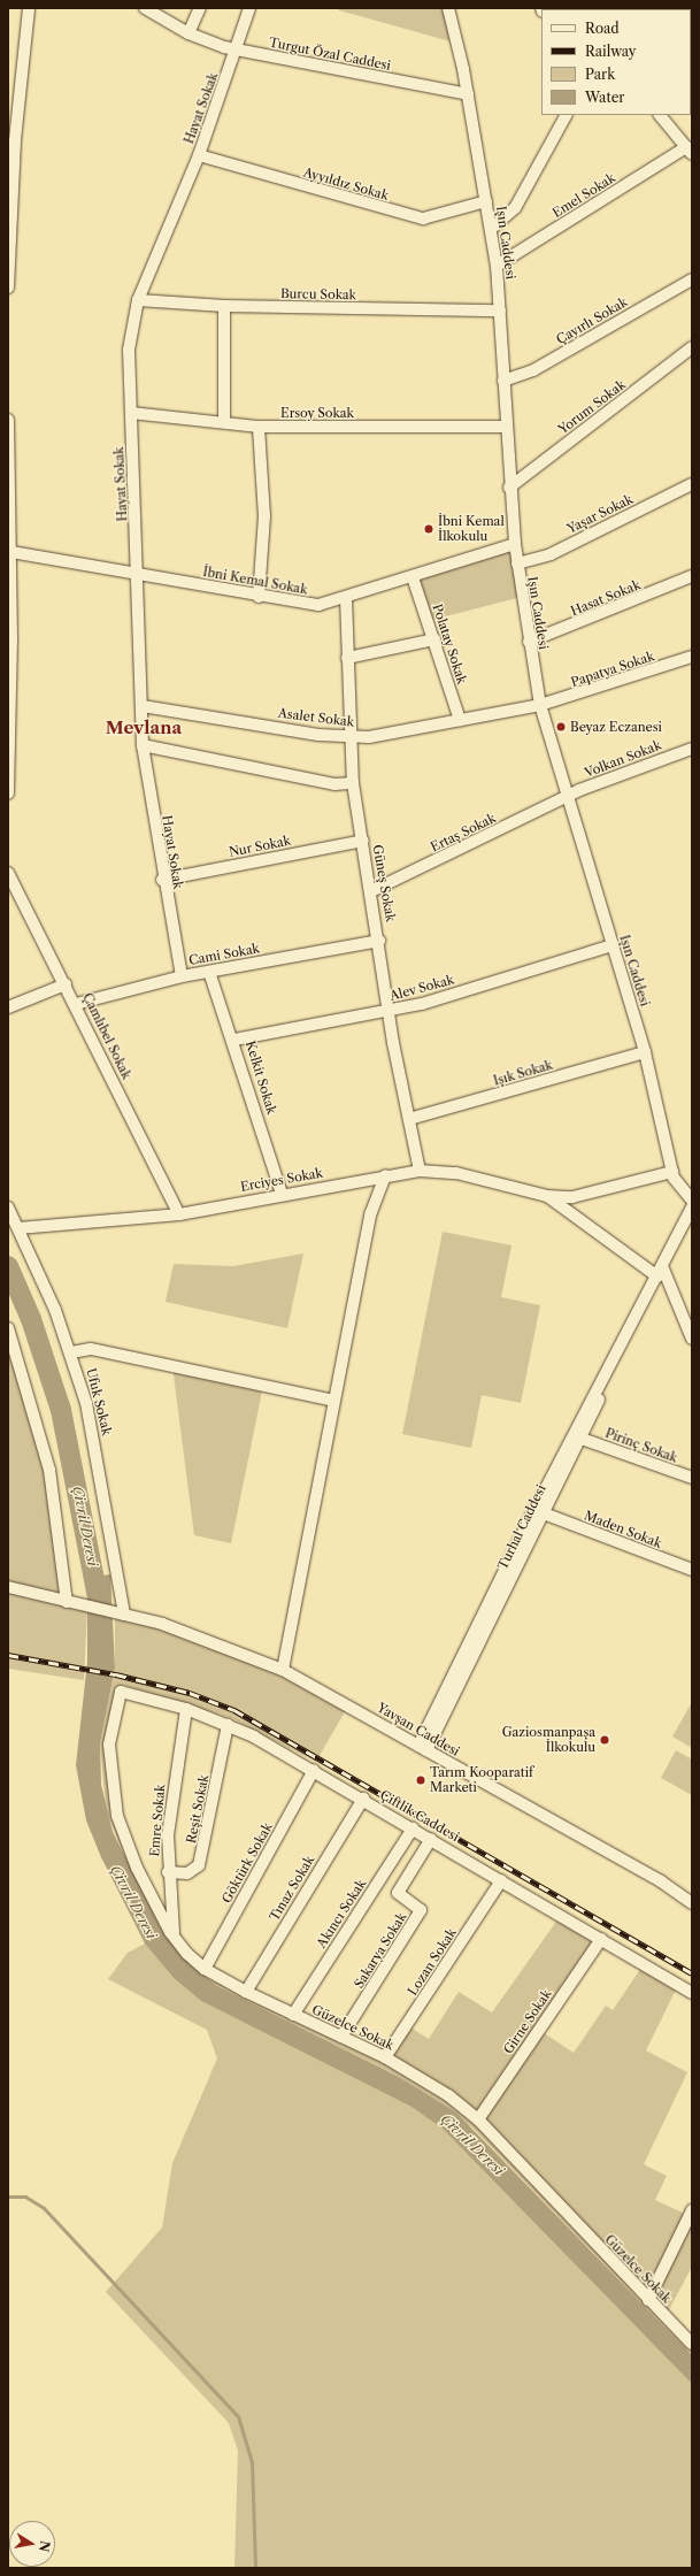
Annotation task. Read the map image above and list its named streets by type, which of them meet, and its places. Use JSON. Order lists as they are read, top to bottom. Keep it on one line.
{"streets":{"street":["Turgut Özal Caddesi","Hayat Sokak","Ayyıldız Sokak","Emel Sokak","Işın Caddesi","Burcu Sokak","Çayırlı Sokak","Yorum Sokak","Ersoy Sokak","Yaşar Sokak","İbni Kemal Sokak","Hasat Sokak","Polatay Sokak","Papatya Sokak","Asalet Sokak","Volkan Sokak","Ertaş Sokak","Nur Sokak","Güneş Sokak","Cami Sokak","Alev Sokak","Çamlıbel Sokak","Işık Sokak","Kelkit Sokak","Erciyes Sokak","Ufuk Sokak","Pirinç Sokak","Turhal Caddesi","Maden Sokak","Yavşan Caddesi","Reşit Sokak","Çiftlik Caddesi","Emre Sokak","Göktürk Sokak","Tınaz Sokak","Akıncı Sokak","Sakarya Sokak","Lozan Sokak","Girne Sokak","Güzelce Sokak"]},"crossings":[["Turgut Özal Caddesi","Hayat Sokak"],["Turgut Özal Caddesi","Işın Caddesi"],["Hayat Sokak","Ayyıldız Sokak"],["Hayat Sokak","Burcu Sokak"],["Hayat Sokak","Ersoy Sokak"],["Hayat Sokak","İbni Kemal Sokak"],["Hayat Sokak","Asalet Sokak"],["Hayat Sokak","Nur Sokak"],["Hayat Sokak","Cami Sokak"],["Ayyıldız Sokak","Işın Caddesi"],["Emel Sokak","Işın Caddesi"],["Işın Caddesi","Burcu Sokak"],["Işın Caddesi","Çayırlı Sokak"],["Işın Caddesi","Yorum Sokak"],["Işın Caddesi","Ersoy Sokak"],["Işın Caddesi","Yaşar Sokak"],["Işın Caddesi","İbni Kemal Sokak"],["Işın Caddesi","Hasat Sokak"],["Işın Caddesi","Papatya Sokak"],["Işın Caddesi","Asalet Sokak"],["Işın Caddesi","Volkan Sokak"],["Işın Caddesi","Ertaş Sokak"],["Işın Caddesi","Alev Sokak"],["Işın Caddesi","Işık Sokak"],["Işın Caddesi","Erciyes Sokak"],["İbni Kemal Sokak","Polatay Sokak"],["İbni Kemal Sokak","Güneş Sokak"],["Polatay Sokak","Asalet Sokak"],["Papatya Sokak","Asalet Sokak"],["Asalet Sokak","Güneş Sokak"],["Volkan Sokak","Ertaş Sokak"],["Ertaş Sokak","Güneş Sokak"],["Nur Sokak","Güneş Sokak"],["Güneş Sokak","Cami Sokak"],["Güneş Sokak","Alev Sokak"],["Güneş Sokak","Işık Sokak"],["Güneş Sokak","Erciyes Sokak"],["Cami Sokak","Çamlıbel Sokak"],["Cami Sokak","Kelkit Sokak"],["Alev Sokak","Kelkit Sokak"],["Çamlıbel Sokak","Erciyes Sokak"],["Kelkit Sokak","Erciyes Sokak"],["Erciyes Sokak","Ufuk Sokak"],["Erciyes Sokak","Turhal Caddesi"],["Ufuk Sokak","Yavşan Caddesi"],["Pirinç Sokak","Turhal Caddesi"],["Turhal Caddesi","Maden Sokak"],["Turhal Caddesi","Yavşan Caddesi"],["Reşit Sokak","Çiftlik Caddesi"],["Reşit Sokak","Emre Sokak"],["Çiftlik Caddesi","Emre Sokak"],["Çiftlik Caddesi","Göktürk Sokak"],["Çiftlik Caddesi","Tınaz Sokak"],["Çiftlik Caddesi","Akıncı Sokak"],["Çiftlik Caddesi","Sakarya Sokak"],["Çiftlik Caddesi","Lozan Sokak"],["Çiftlik Caddesi","Girne Sokak"],["Çiftlik Caddesi","Güzelce Sokak"],["Emre Sokak","Güzelce Sokak"],["Göktürk Sokak","Güzelce Sokak"],["Tınaz Sokak","Güzelce Sokak"],["Akıncı Sokak","Güzelce Sokak"],["Sakarya Sokak","Güzelce Sokak"],["Lozan Sokak","Güzelce Sokak"],["Girne Sokak","Güzelce Sokak"]],"districts":["Mevlana"],"water":["Çivril Deresi"],"places":["İbni Kemal İlkokulu","Beyaz Eczanesi","Gaziosmanpaşa İlkokulu","Tarım Kooparatif Marketi"],"legend":["Road","Railway","Park","Water"],"north":"right"}
